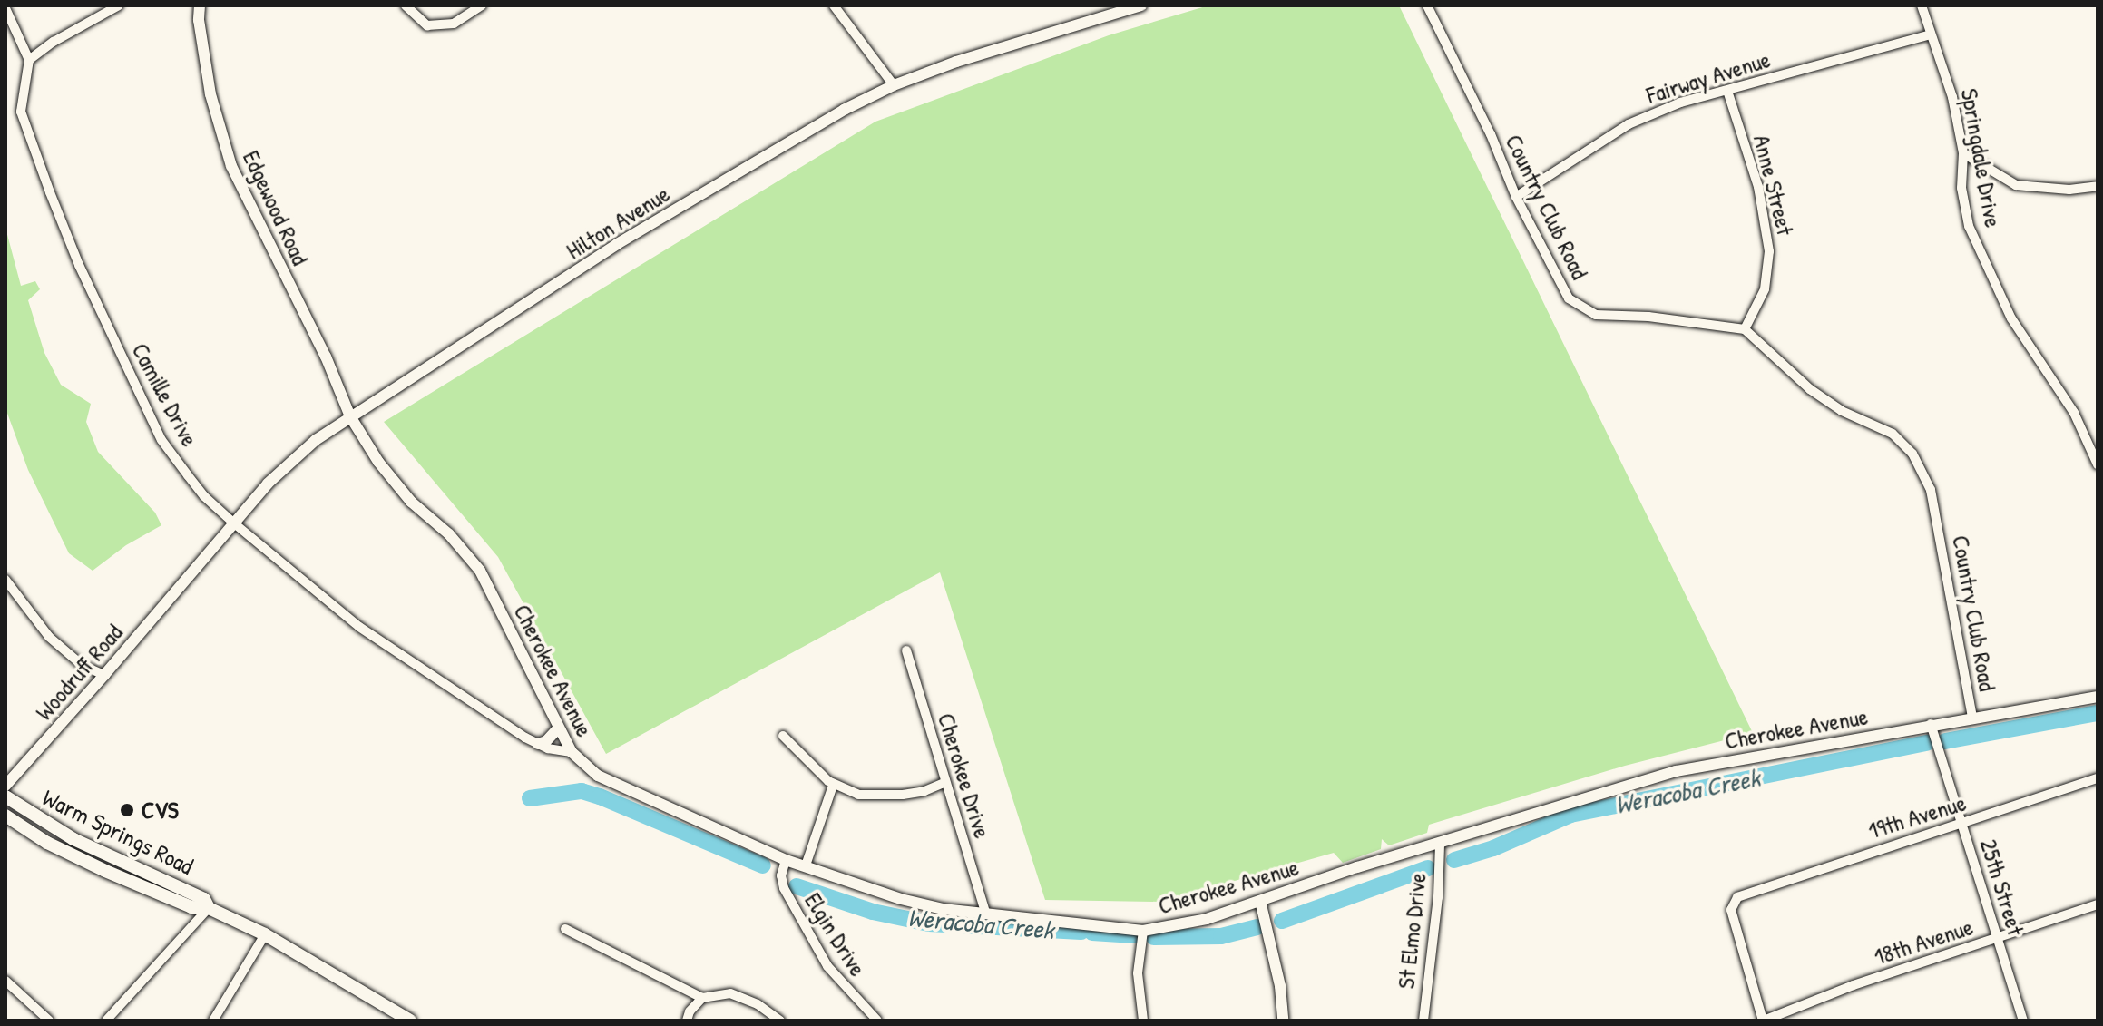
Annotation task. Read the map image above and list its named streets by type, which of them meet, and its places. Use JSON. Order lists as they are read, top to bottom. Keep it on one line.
{"streets":{"main road":["Warm Springs Road"],"street":["Fairway Avenue","Springdale Drive","Anne Street","Country Club Road","Edgewood Road","Hilton Avenue","Camille Drive","Cherokee Avenue","Woodruff Road","Cherokee Drive","19th Avenue","25th Street","St Elmo Drive","Elgin Drive","18th Avenue"]},"crossings":[["Fairway Avenue","Springdale Drive"],["Fairway Avenue","Anne Street"],["Fairway Avenue","Country Club Road"],["Anne Street","Country Club Road"],["Country Club Road","Cherokee Avenue"],["Edgewood Road","Hilton Avenue"],["Edgewood Road","Cherokee Avenue"],["Hilton Avenue","Camille Drive"],["Hilton Avenue","Cherokee Avenue"],["Hilton Avenue","Woodruff Road"],["Camille Drive","Cherokee Avenue"],["Cherokee Avenue","Cherokee Drive"],["Cherokee Avenue","25th Street"],["Cherokee Avenue","St Elmo Drive"],["Cherokee Avenue","Elgin Drive"],["19th Avenue","25th Street"],["19th Avenue","18th Avenue"],["25th Street","18th Avenue"]],"water":["Weracoba Creek"],"places":["CVS"]}
